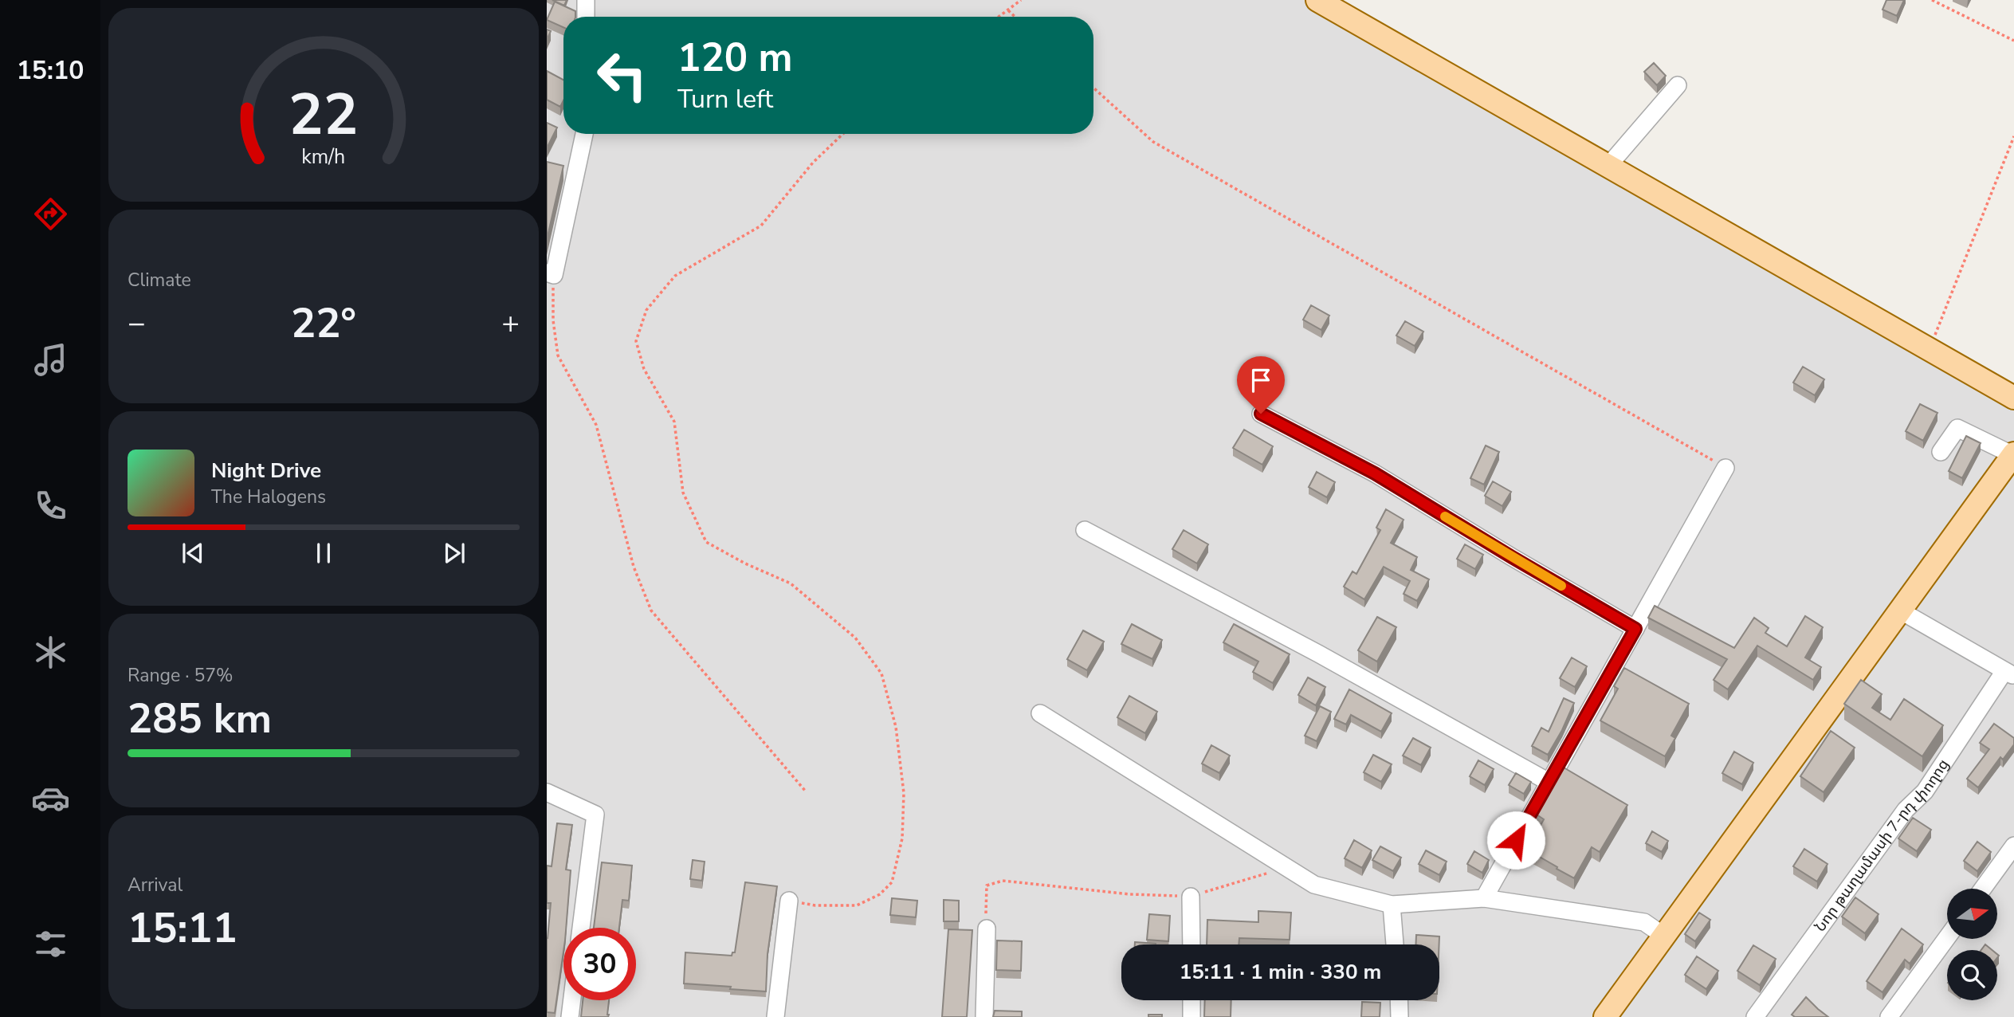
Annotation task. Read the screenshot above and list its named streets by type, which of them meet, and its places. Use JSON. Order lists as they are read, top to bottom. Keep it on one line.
{"streets":{"street":["Նոր թաղամասի 7-րդ փողոց"]},"north":"right","page":{"tabs":"15:10","turn":["120 m","Turn left"],"tile":["Climate",["Range · 57%","285 km"],["Arrival","15:11"]],"heat":["−","22°","+"],"song":["Night Drive","The Halogens"],"limit":"30","trip":"15:11 · 1 min · 330 m","gauge":["22","km/h"]}}
